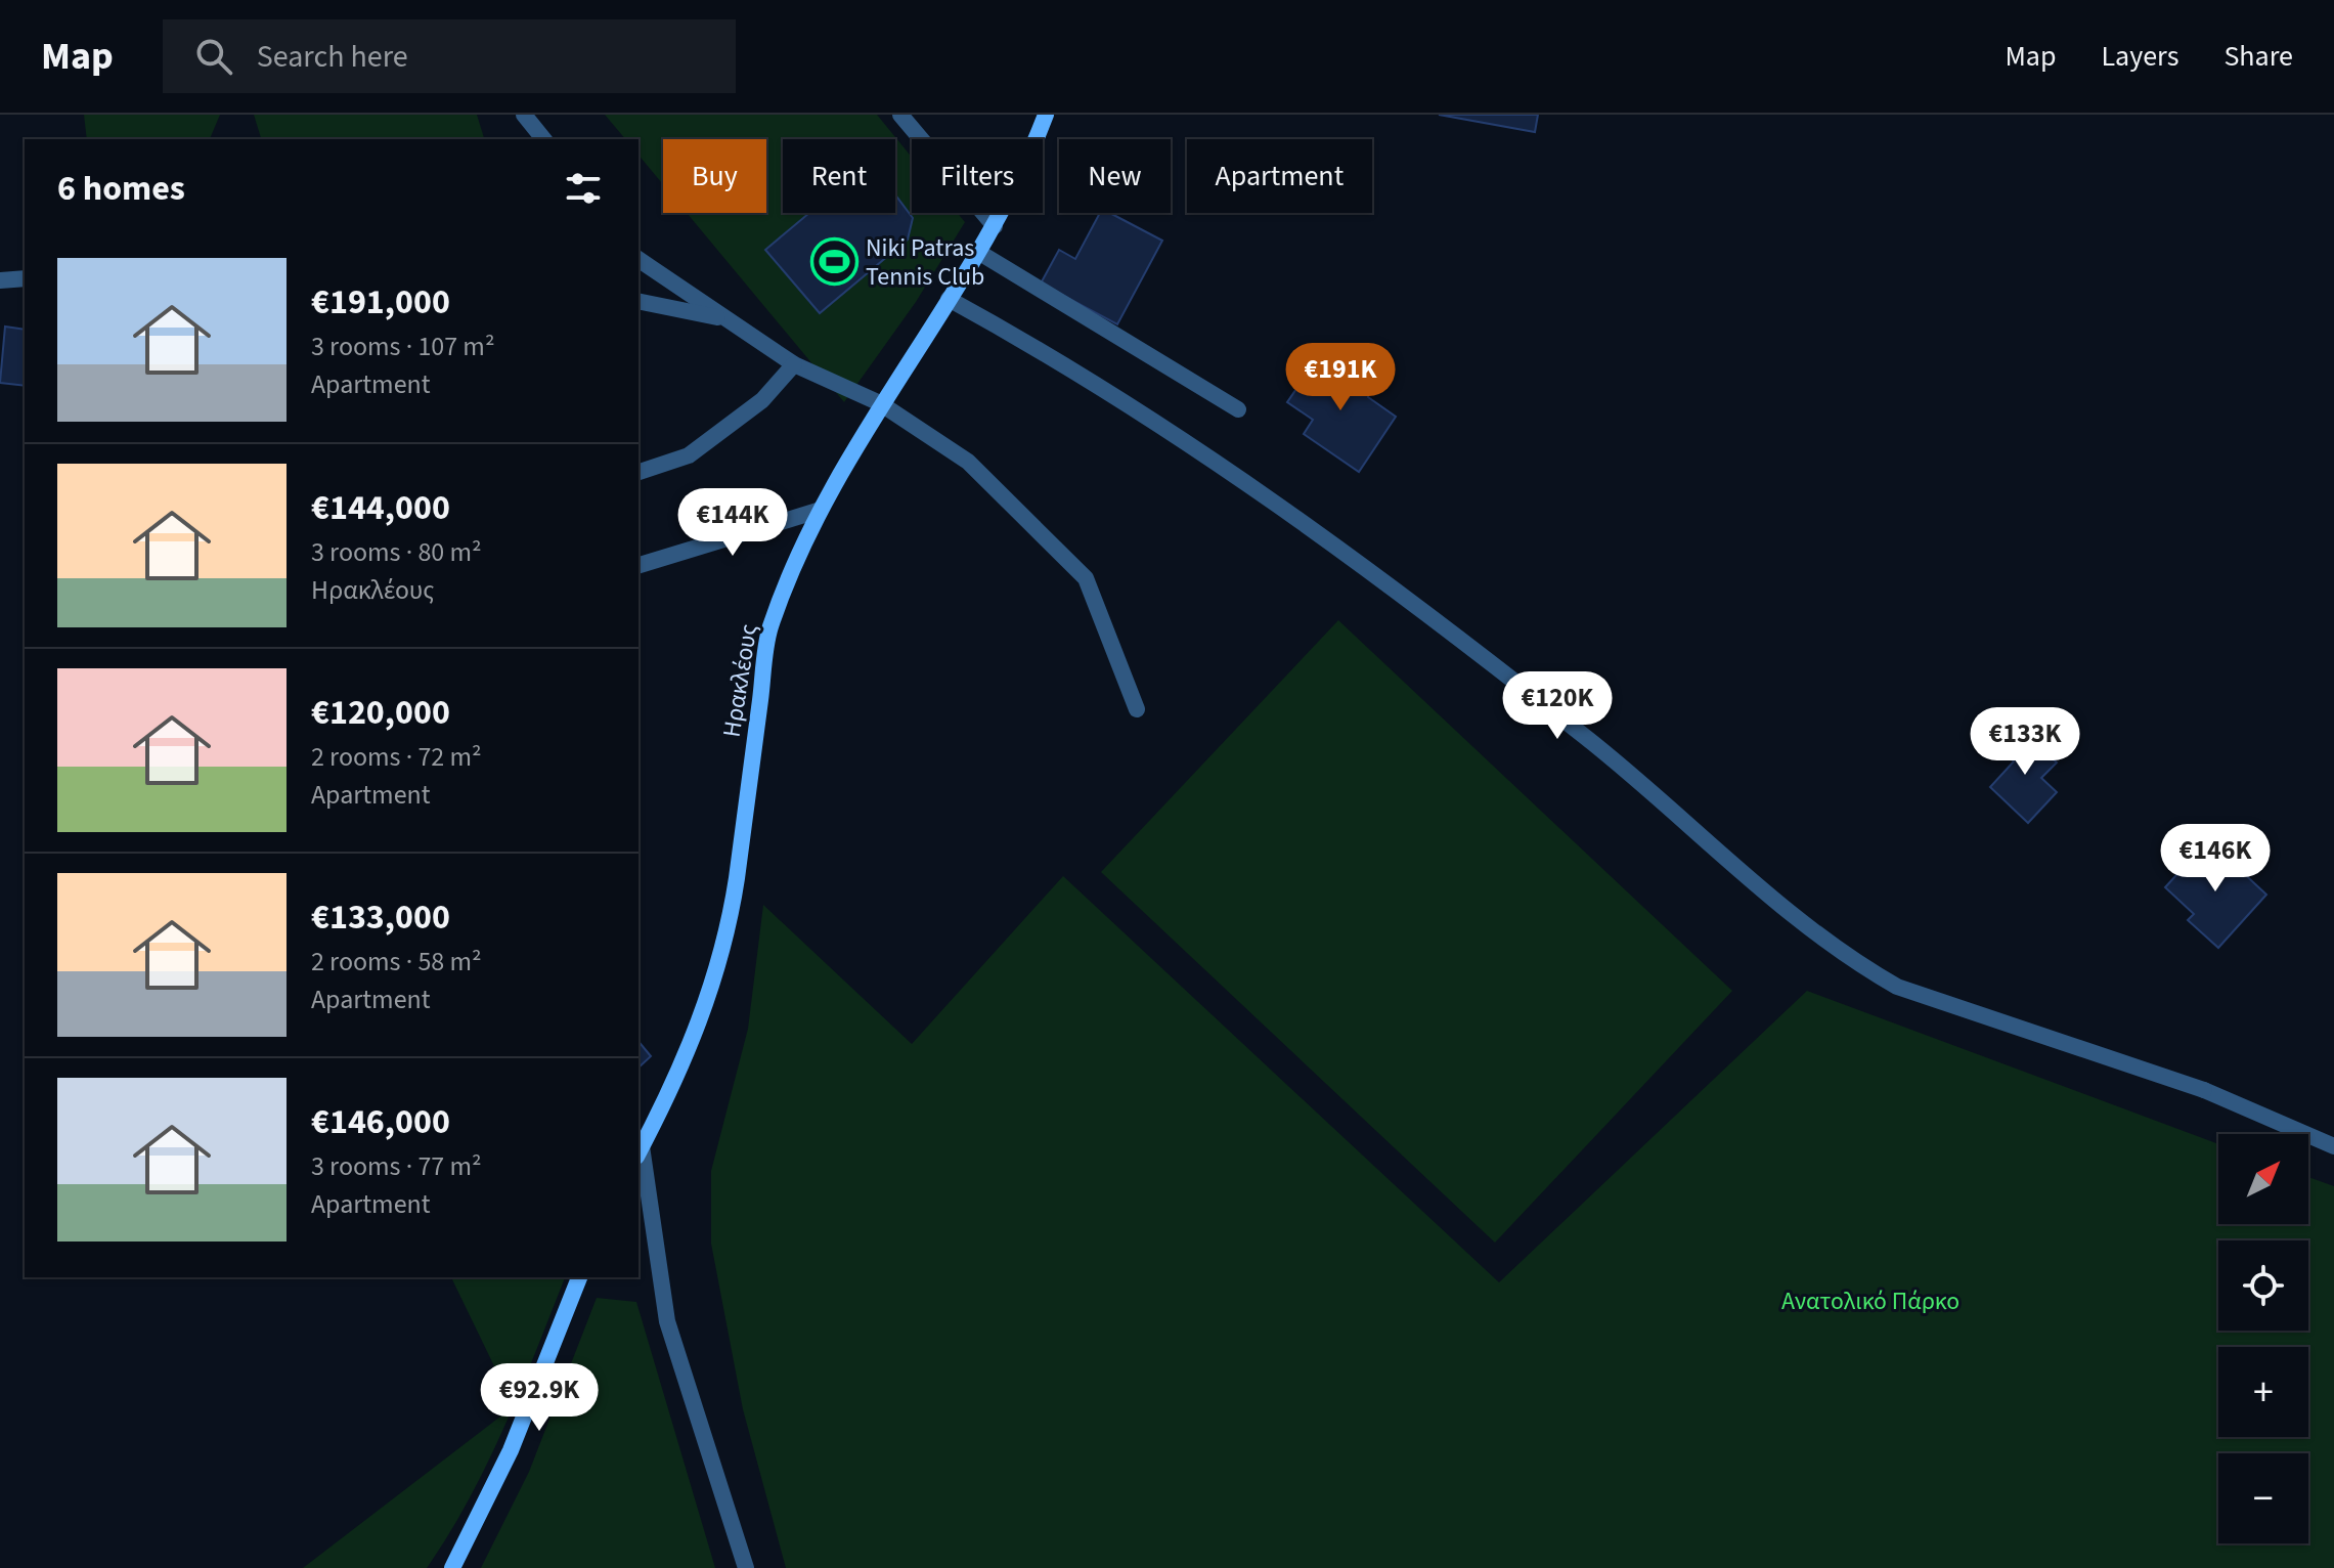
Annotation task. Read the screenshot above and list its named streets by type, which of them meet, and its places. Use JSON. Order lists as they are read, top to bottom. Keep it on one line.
{"streets":{"street":["Ηρακλέους"]},"parks":["Ανατολικό Πάρκο"],"places":{"sports":["Niki Patras Tennis Club"]},"north":"top right","page":{"header":"Map","search":"Search here","nav":["Map","Layers","Share"],"chip":["Buy","Rent","Filters","New","Apartment"],"heading":"6 homes","list":[{"name":"€191,000","note":"3 rooms · 107 m² · Apartment"},{"name":"€144,000","note":"3 rooms · 80 m² · Ηρακλέους"},{"name":"€120,000","note":"2 rooms · 72 m² · Apartment"},{"name":"€133,000","note":"2 rooms · 58 m² · Apartment"},{"name":"€146,000","note":"3 rooms · 77 m² · Apartment"}],"price":["€191K","€144K","€120K","€133K","€146K","€92.9K"],"map_buttons":["+","−"]}}
